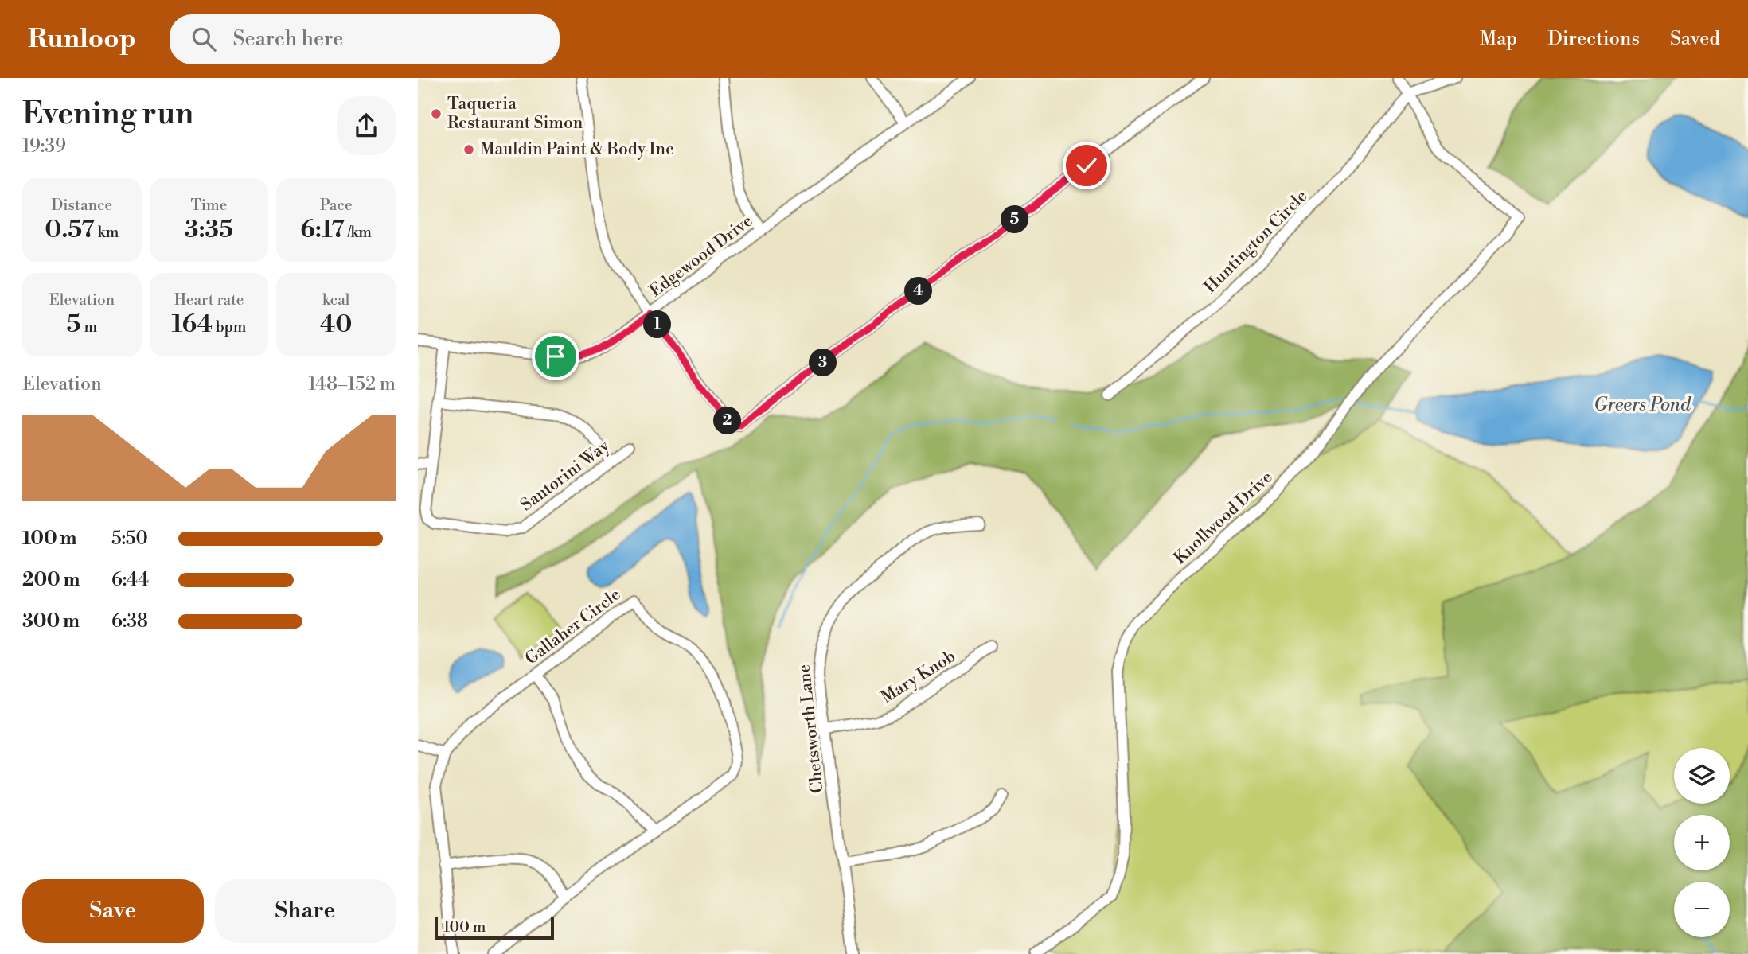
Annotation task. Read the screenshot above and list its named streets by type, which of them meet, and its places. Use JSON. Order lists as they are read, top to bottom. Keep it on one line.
{"streets":{"street":["Huntington Circle","Edgewood Drive","Santorini Way","Knollwood Drive","Gallaher Circle","Mary Knob","Chetsworth Lane"]},"crossings":[["Huntington Circle","Knollwood Drive"],["Edgewood Drive","Santorini Way"],["Mary Knob","Chetsworth Lane"]],"water":["Greers Pond"],"places":["Taqueria Restaurant Simon","Mauldin Paint & Body Inc"],"scale_bar":"100 m","page":{"header":"Runloop","search":"Search here","nav":["Map","Directions","Saved"],"heading":["Evening run","19:39"],"stats":[["Distance","0.57 km"],["Time","3:35"],["Pace","6:17 /km"],["Elevation","5 m"],["Heart rate","164 bpm"],["kcal","40"]],"pins":["5","4","1","3","2"],"chart":["Elevation","148–152 m"],"list":[{"name":"100 m","note":"5:50"},{"name":"200 m","note":"6:44"},{"name":"300 m","note":"6:38"}],"map_buttons":["+","−"],"buttons":["Save","Share"],"scale":"100 m"}}
